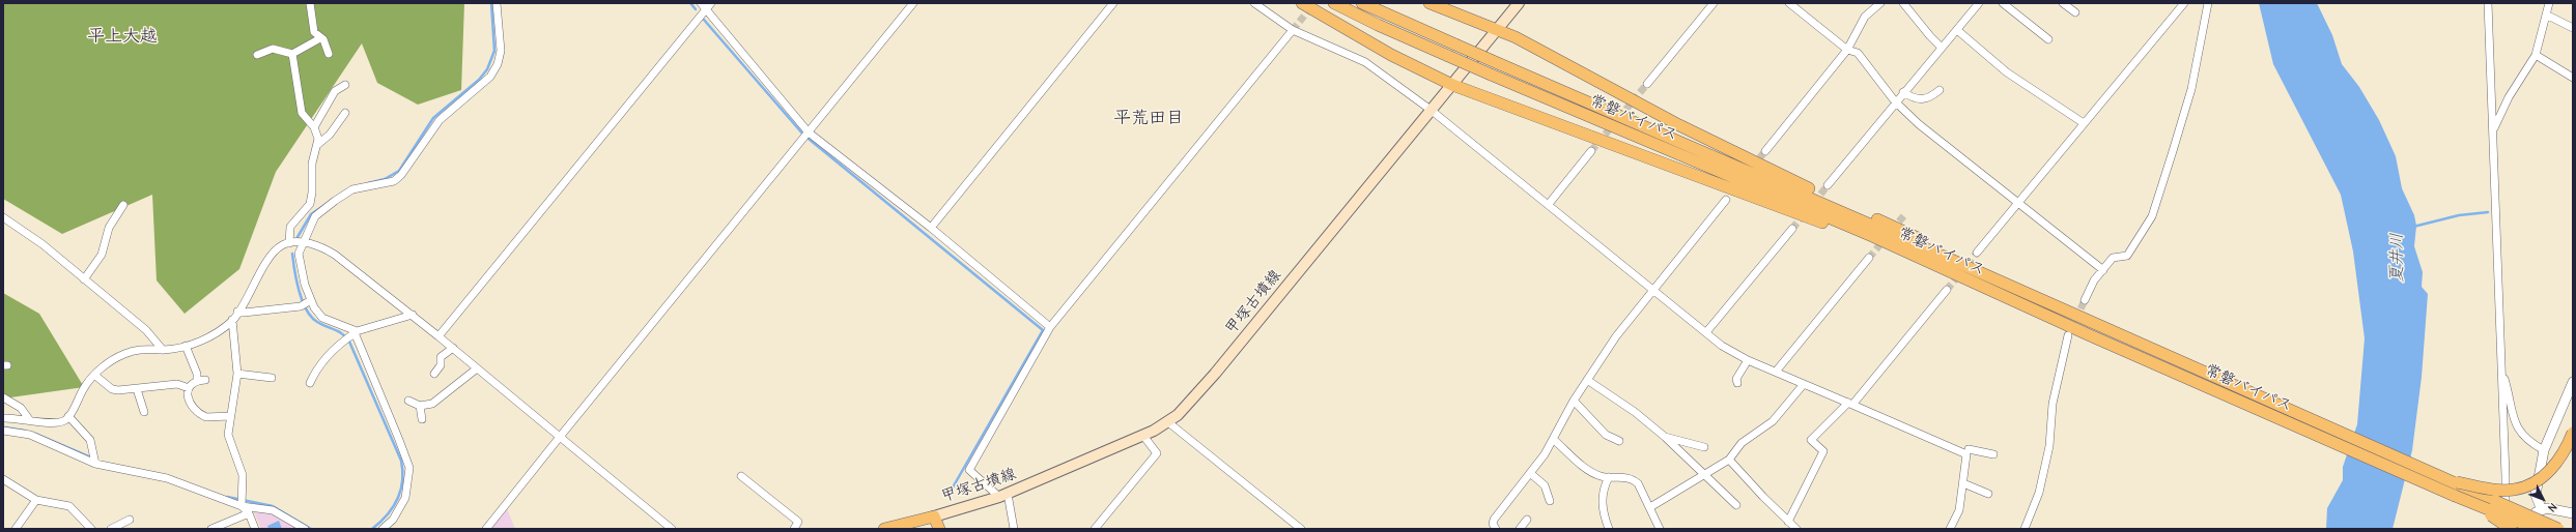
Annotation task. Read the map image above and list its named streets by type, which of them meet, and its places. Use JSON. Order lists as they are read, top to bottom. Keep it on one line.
{"streets":{"main road":["常磐バイパス","甲塚古墳線"]},"districts":["平上大越","平荒田目"],"water":["夏井川"],"north":"bottom right"}
